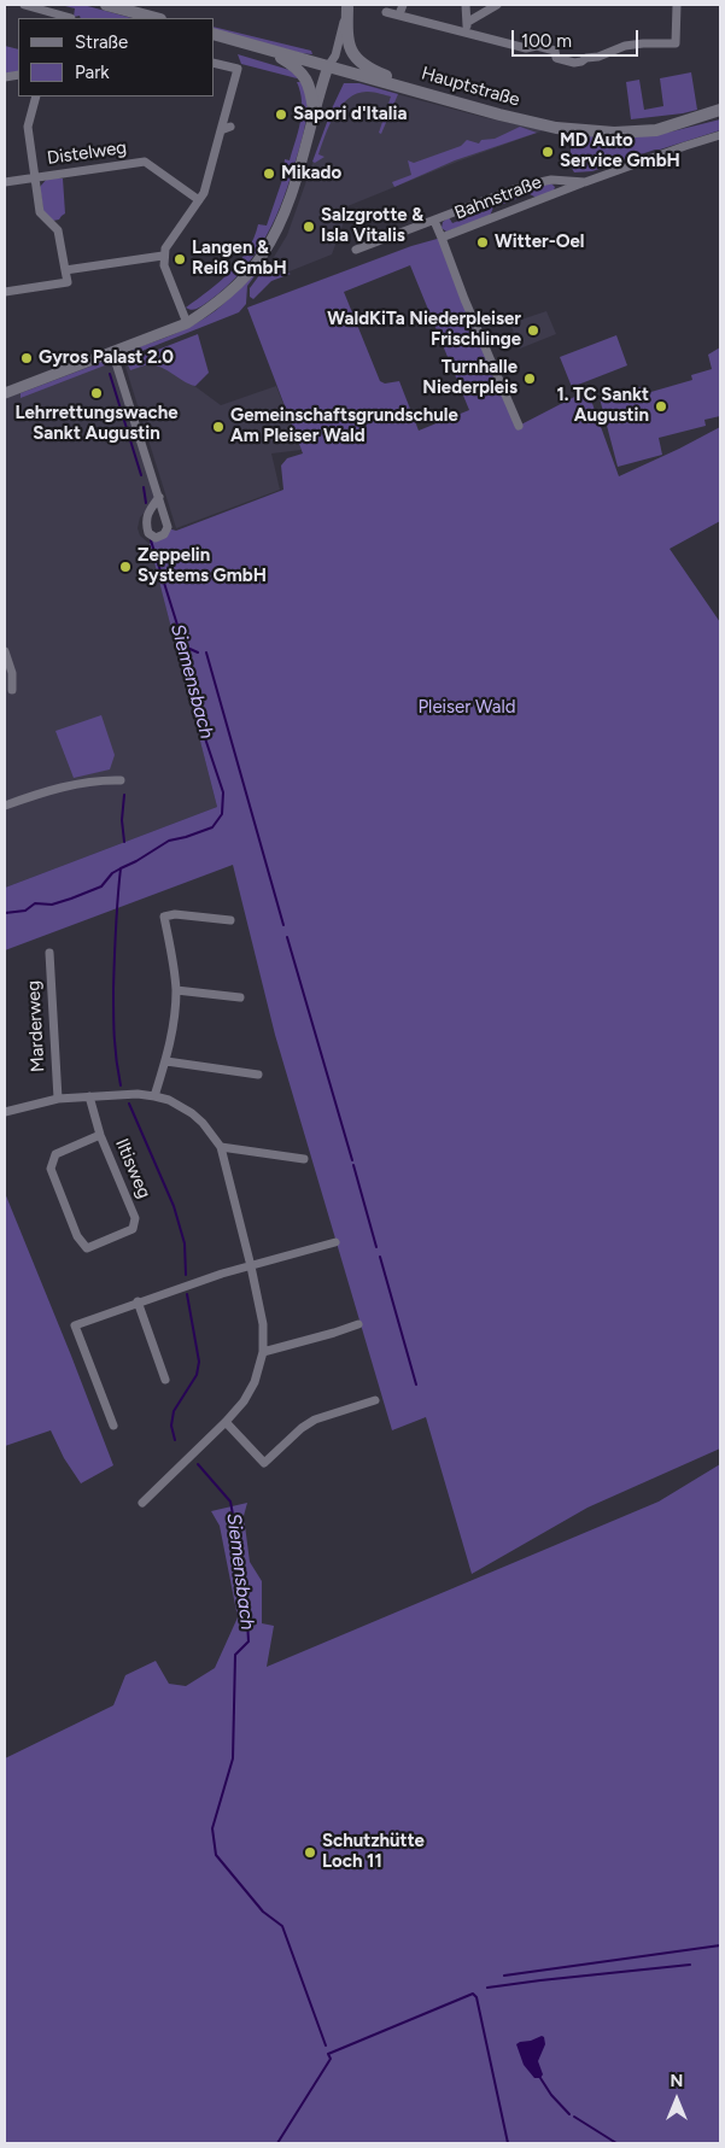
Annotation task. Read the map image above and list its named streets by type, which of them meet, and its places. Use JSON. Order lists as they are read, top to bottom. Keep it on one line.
{"streets":{"main road":["Hauptstraße"],"street":["Distelweg","Bahnstraße","Marderweg","Iltisweg"]},"water":["Siemensbach"],"parks":["Pleiser Wald"],"places":["Sapori d'Italia","MD Auto Service GmbH","Mikado","Salzgrotte & Isla Vitalis","Witter-Oel","Langen & Reiß GmbH","WaldKiTa Niederpleiser Frischlinge","Gyros Palast 2.0","Turnhalle Niederpleis","Lehrrettungswache Sankt Augustin","1. TC Sankt Augustin","Gemeinschaftsgrundschule Am Pleiser Wald","Zeppelin Systems GmbH","Schutzhütte Loch 11"],"legend":["Straße","Park"],"scale_bar":"100 m","north":"top"}
